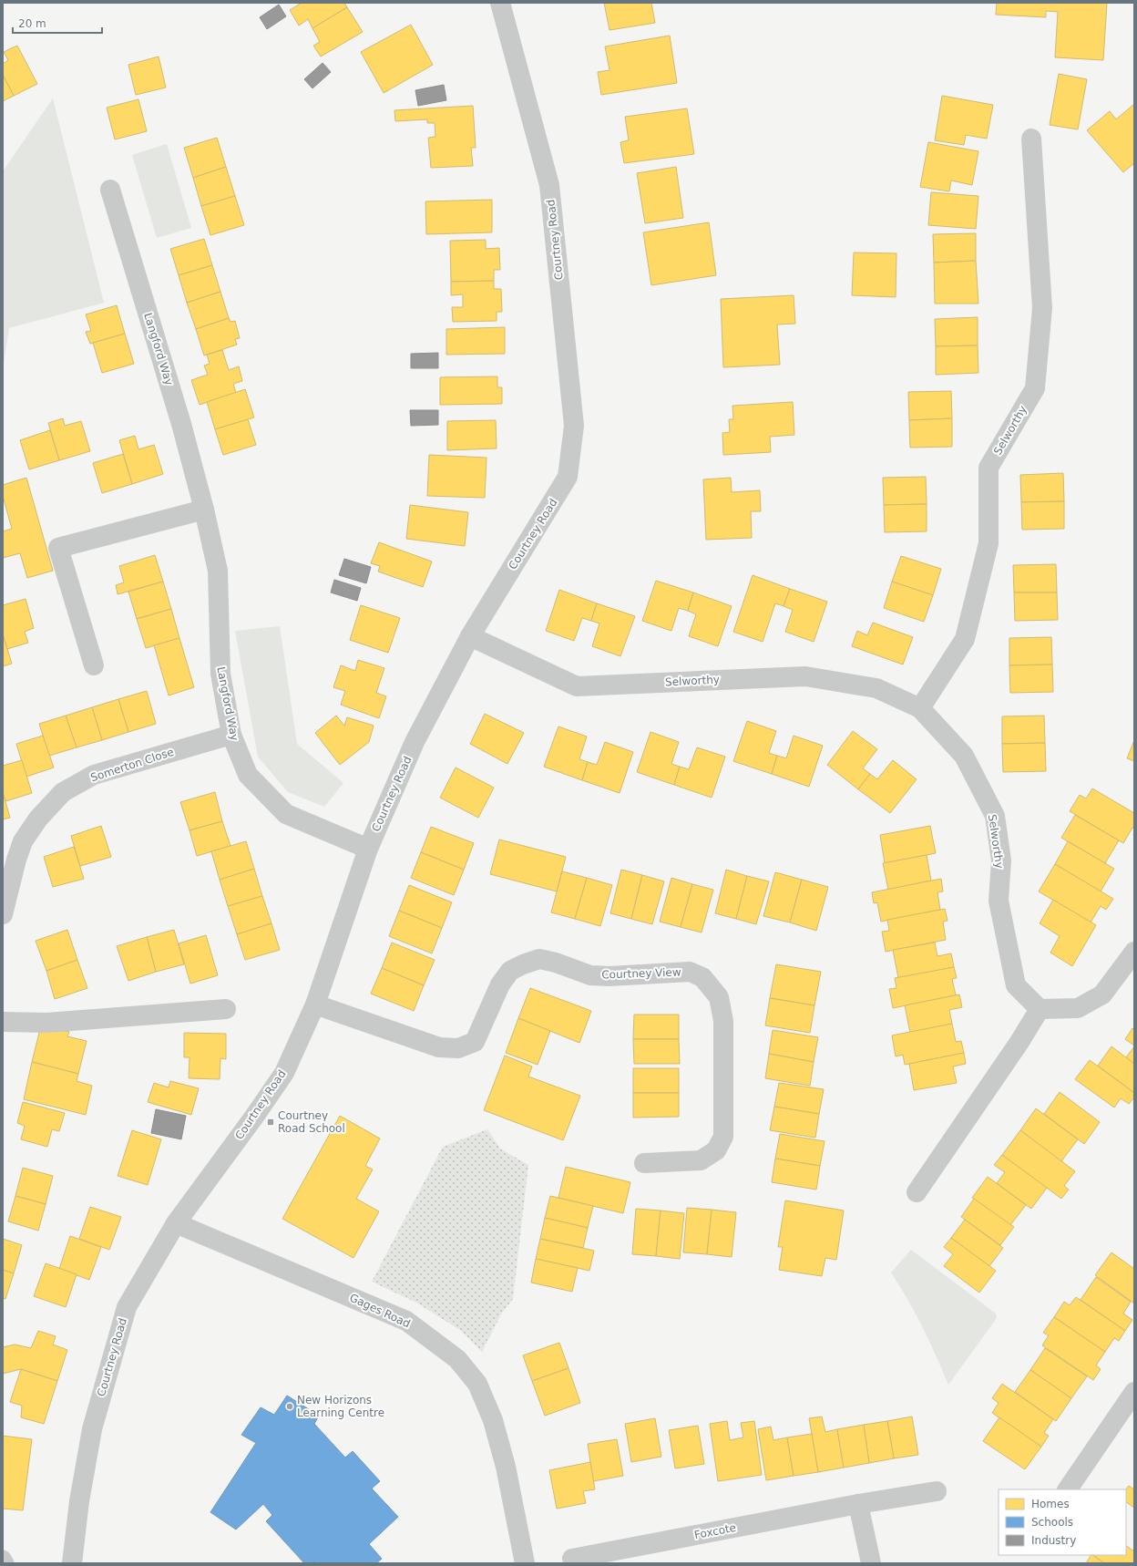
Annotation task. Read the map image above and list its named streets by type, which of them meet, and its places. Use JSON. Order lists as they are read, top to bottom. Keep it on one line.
{"streets":{"street":["Courtney Road","Langford Way","Selworthy","Somerton Close","Courtney View","Gages Road","Foxcote"]},"crossings":[["Courtney Road","Langford Way"],["Courtney Road","Selworthy"],["Courtney Road","Courtney View"],["Courtney Road","Gages Road"],["Langford Way","Somerton Close"]],"places":{"transit":["Courtney Road School"],"other":["New Horizons Learning Centre"]},"legend":["Homes","Schools","Industry"],"scale_bar":"20 m"}
